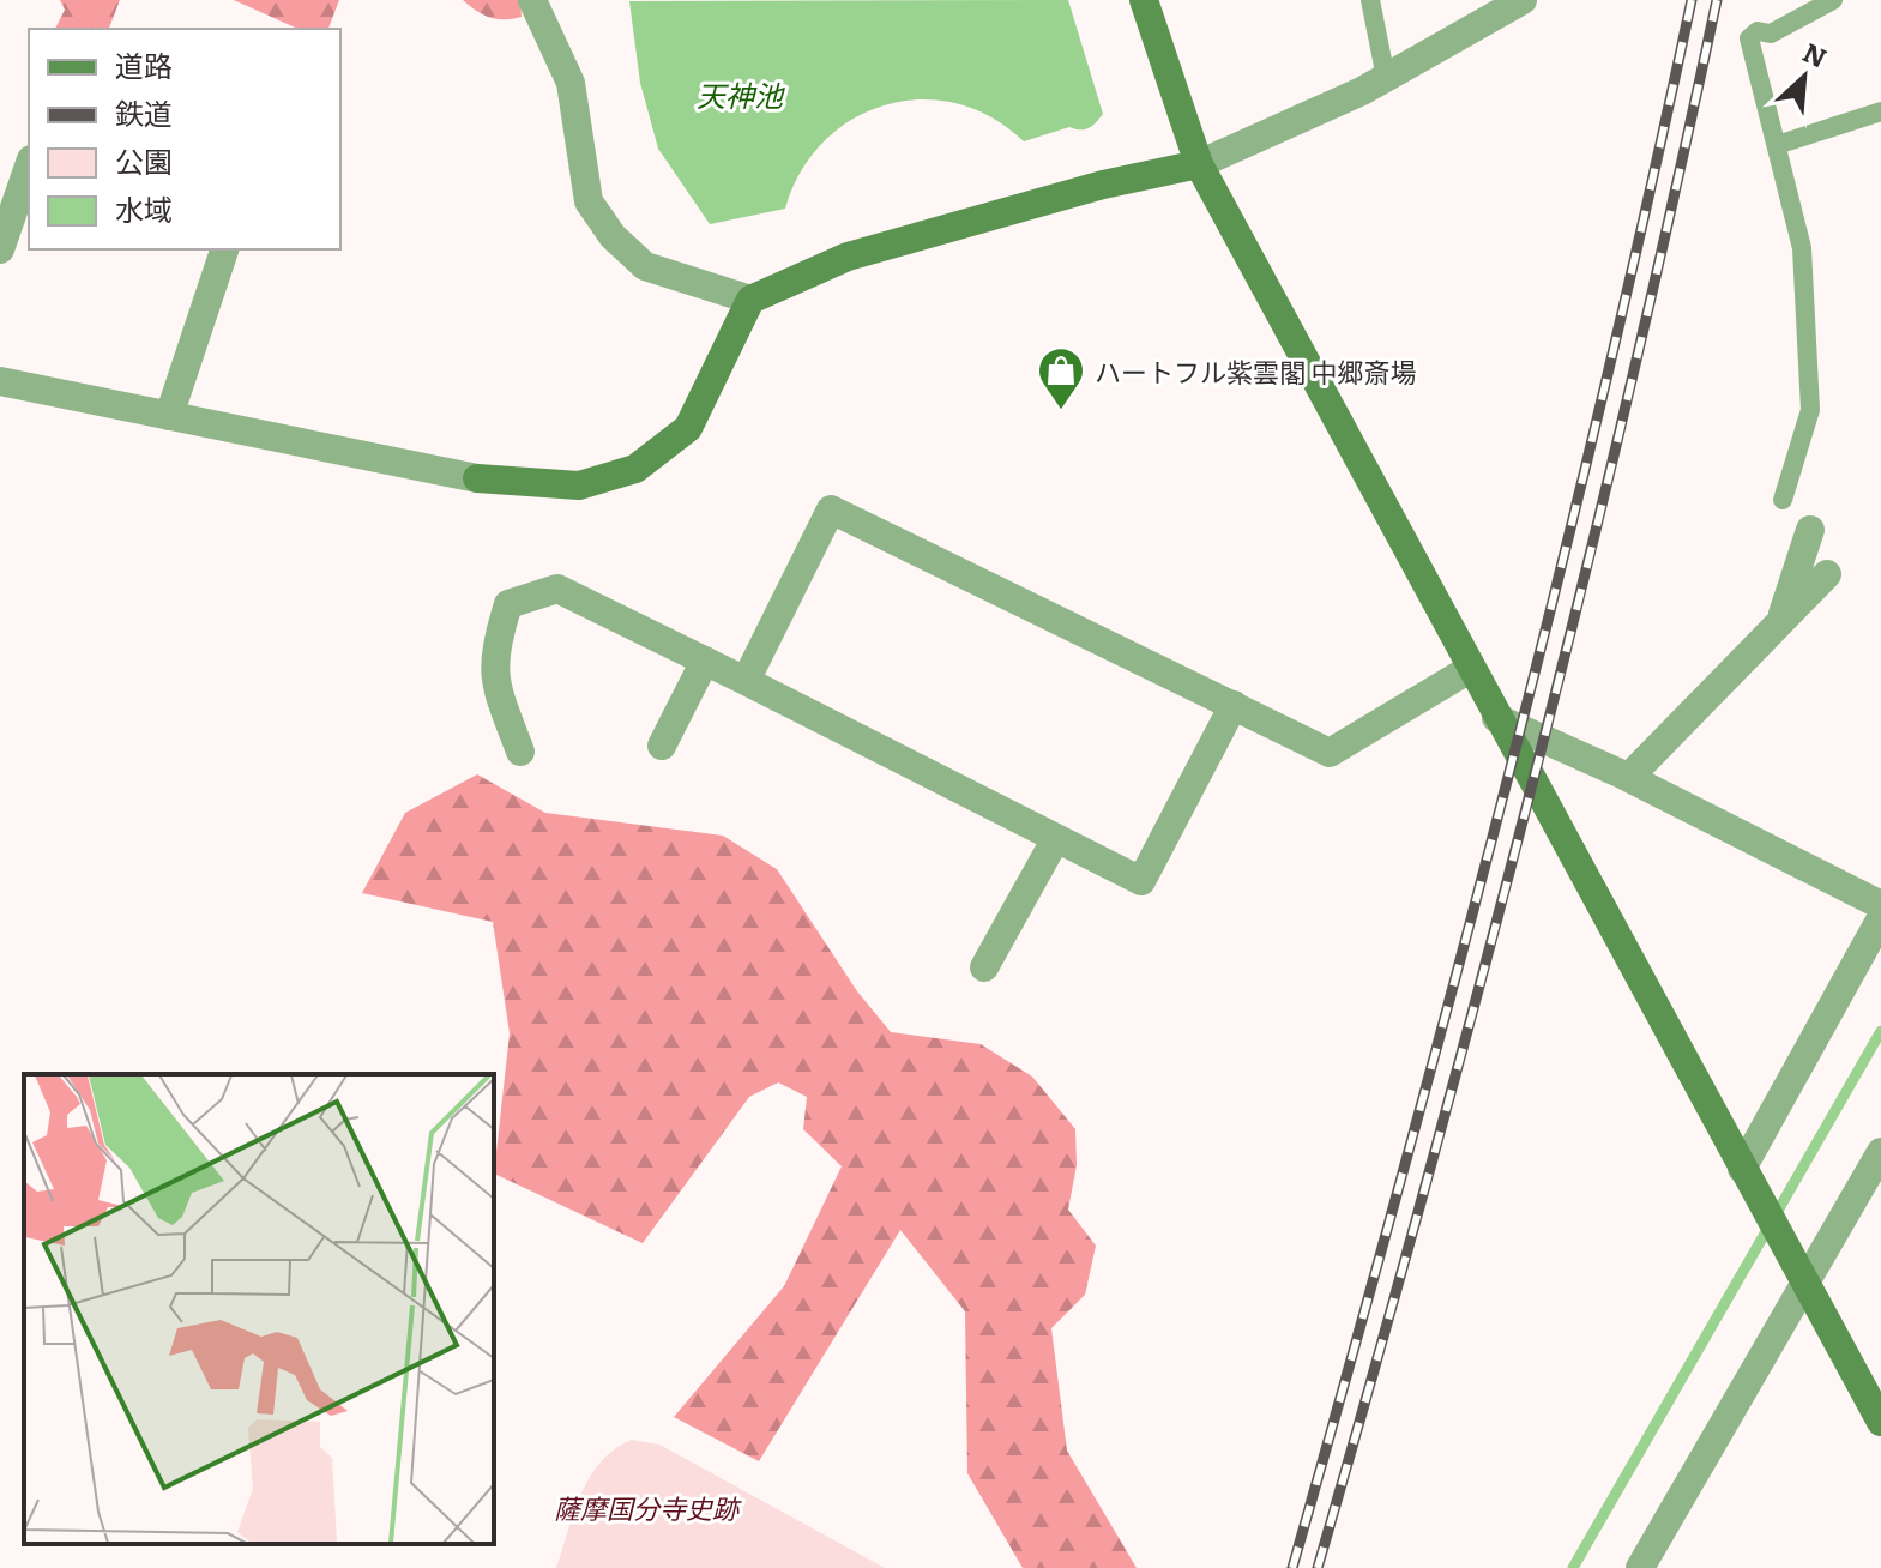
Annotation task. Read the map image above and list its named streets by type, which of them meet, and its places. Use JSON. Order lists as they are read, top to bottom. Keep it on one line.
{"water":["天神池"],"parks":["薩摩国分寺史跡"],"places":{"shop":["ハートフル紫雲閣 中郷斎場"]},"legend":["道路","鉄道","公園","水域"],"north":"top right"}
